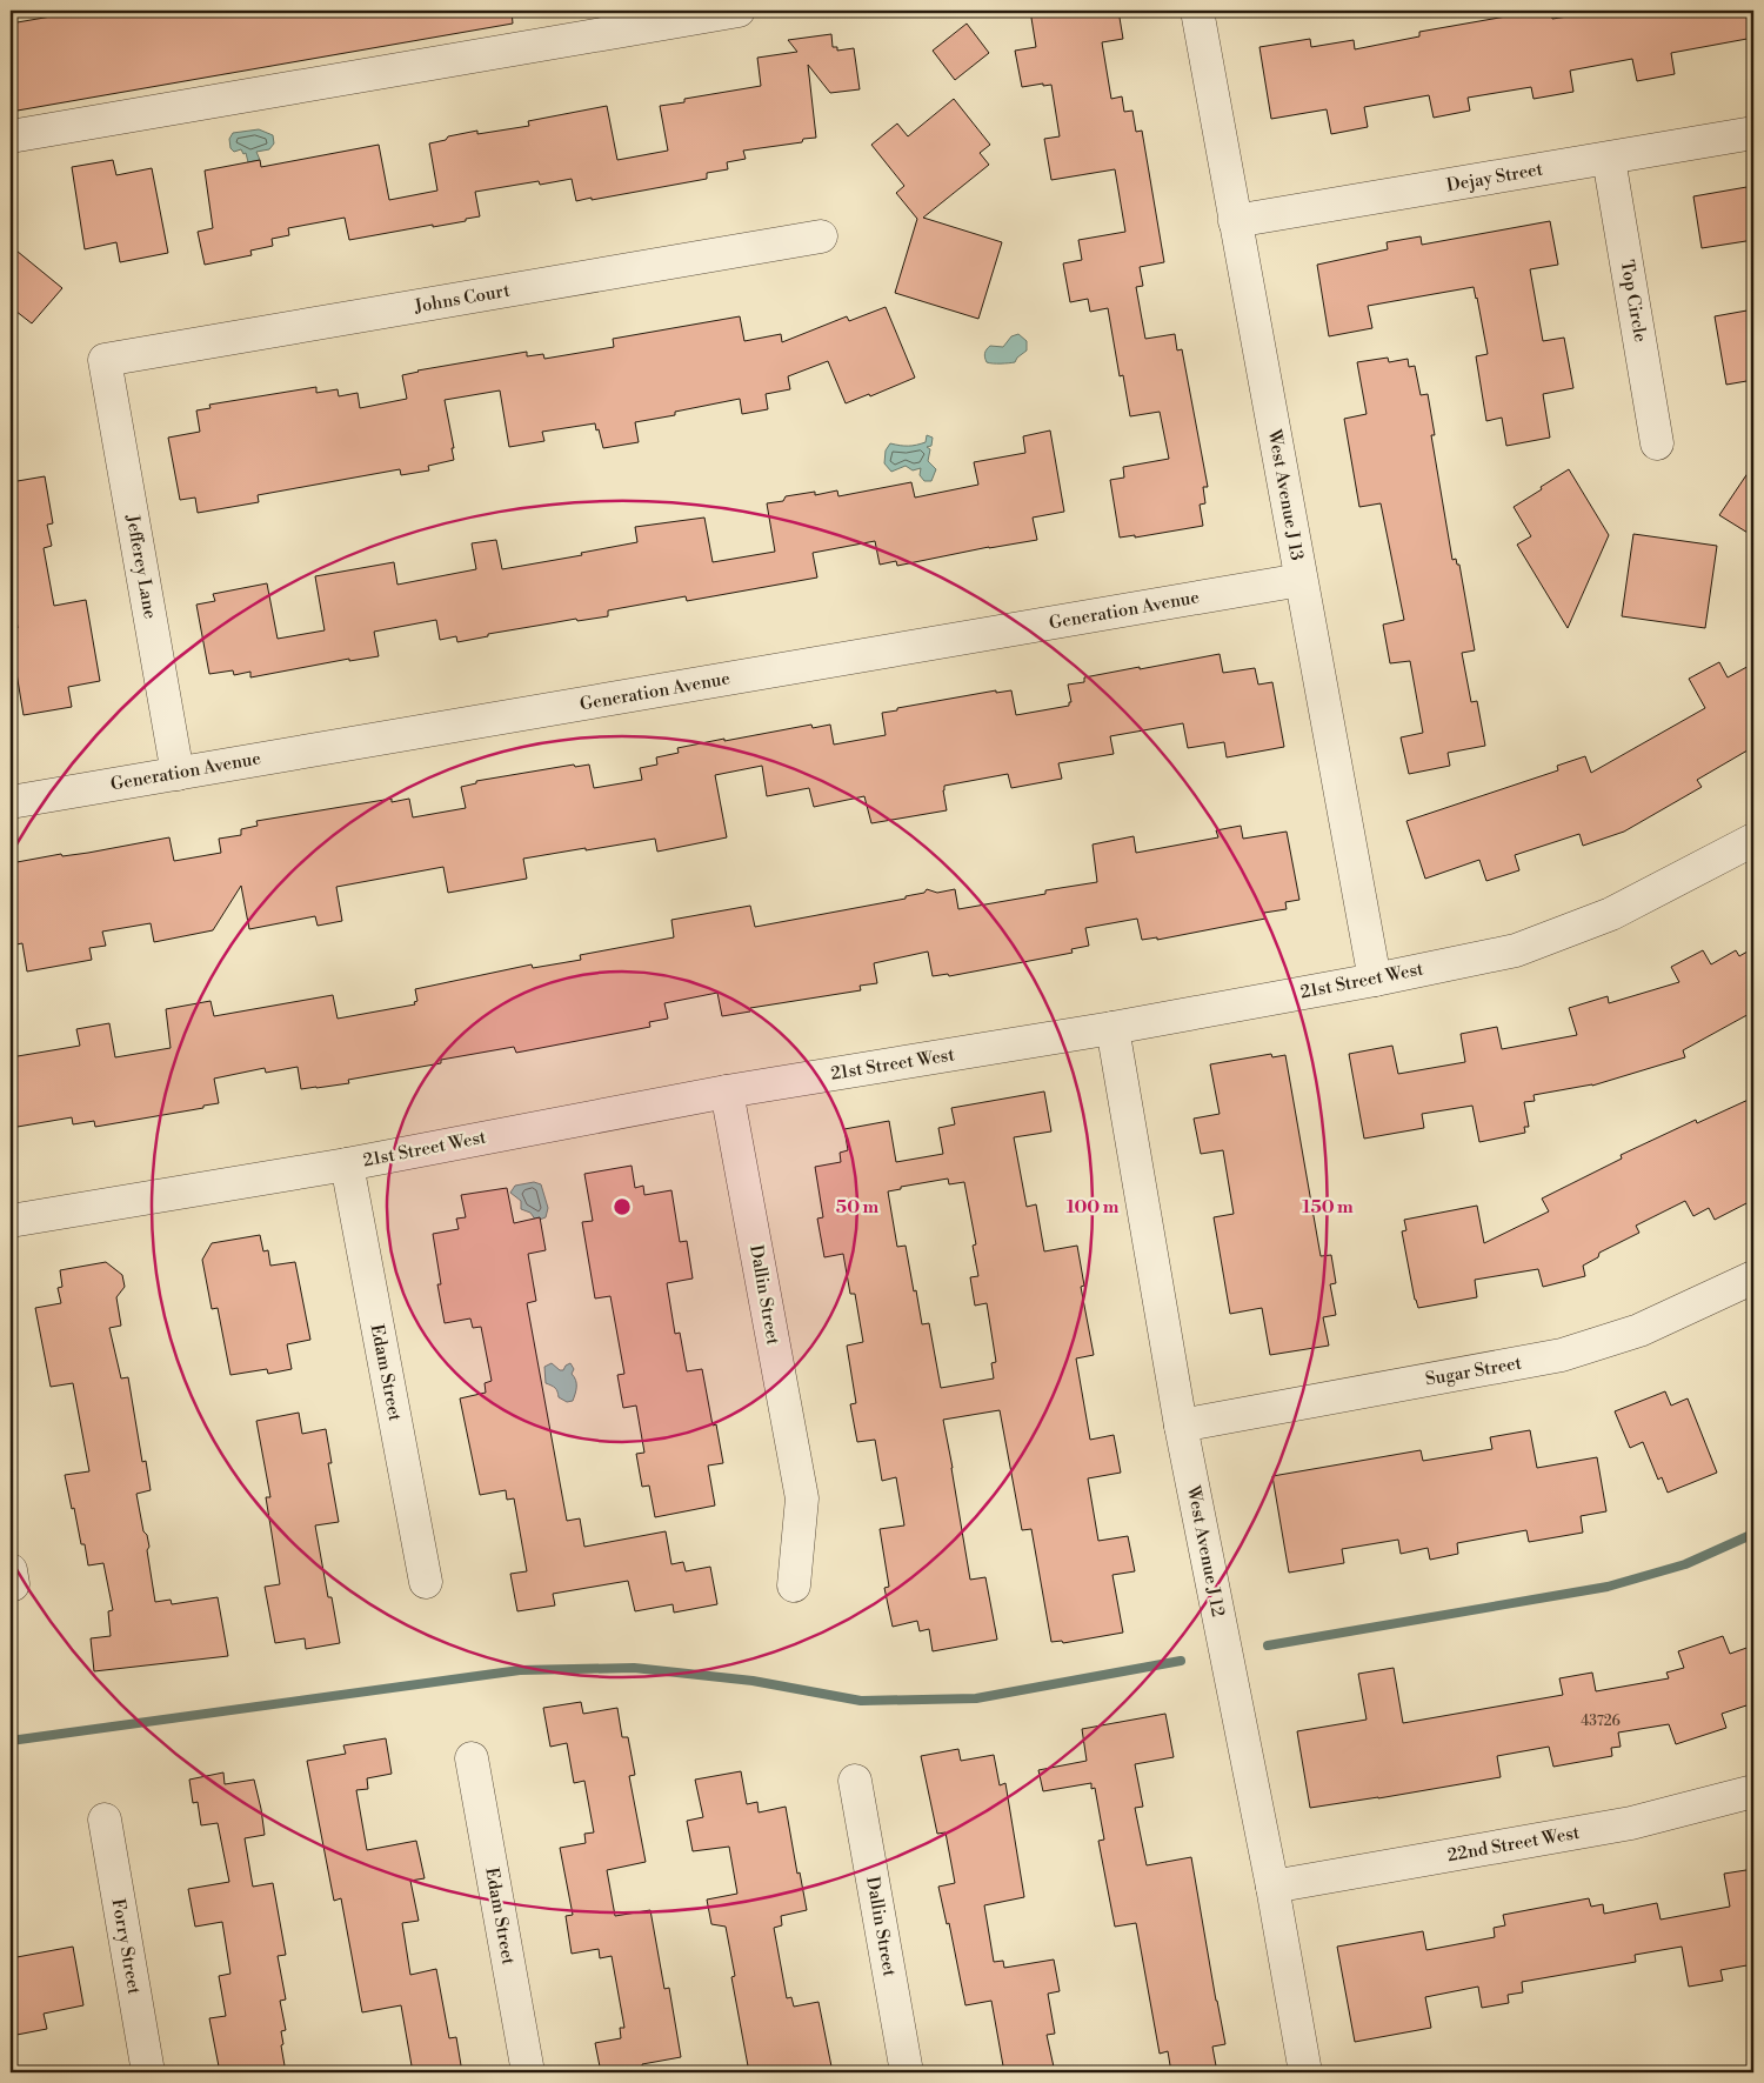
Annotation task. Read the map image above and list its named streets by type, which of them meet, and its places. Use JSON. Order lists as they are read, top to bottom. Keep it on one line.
{"streets":{"street":["Dejay Street","Johns Court","Top Circle","West Avenue J 13","Jefferey Lane","Generation Avenue","21st Street West","Dallin Street","Sugar Street","Edam Street","West Avenue J 12","22nd Street West","Forry Street"]},"crossings":[["Dejay Street","Top Circle"],["Dejay Street","West Avenue J 13"],["Johns Court","Jefferey Lane"],["West Avenue J 13","Generation Avenue"],["West Avenue J 13","21st Street West"],["Jefferey Lane","Generation Avenue"],["21st Street West","Dallin Street"],["21st Street West","Edam Street"],["21st Street West","West Avenue J 12"],["Sugar Street","West Avenue J 12"],["West Avenue J 12","22nd Street West"]],"house_numbers":["43726"],"rings":["50 m","100 m","150 m"]}
